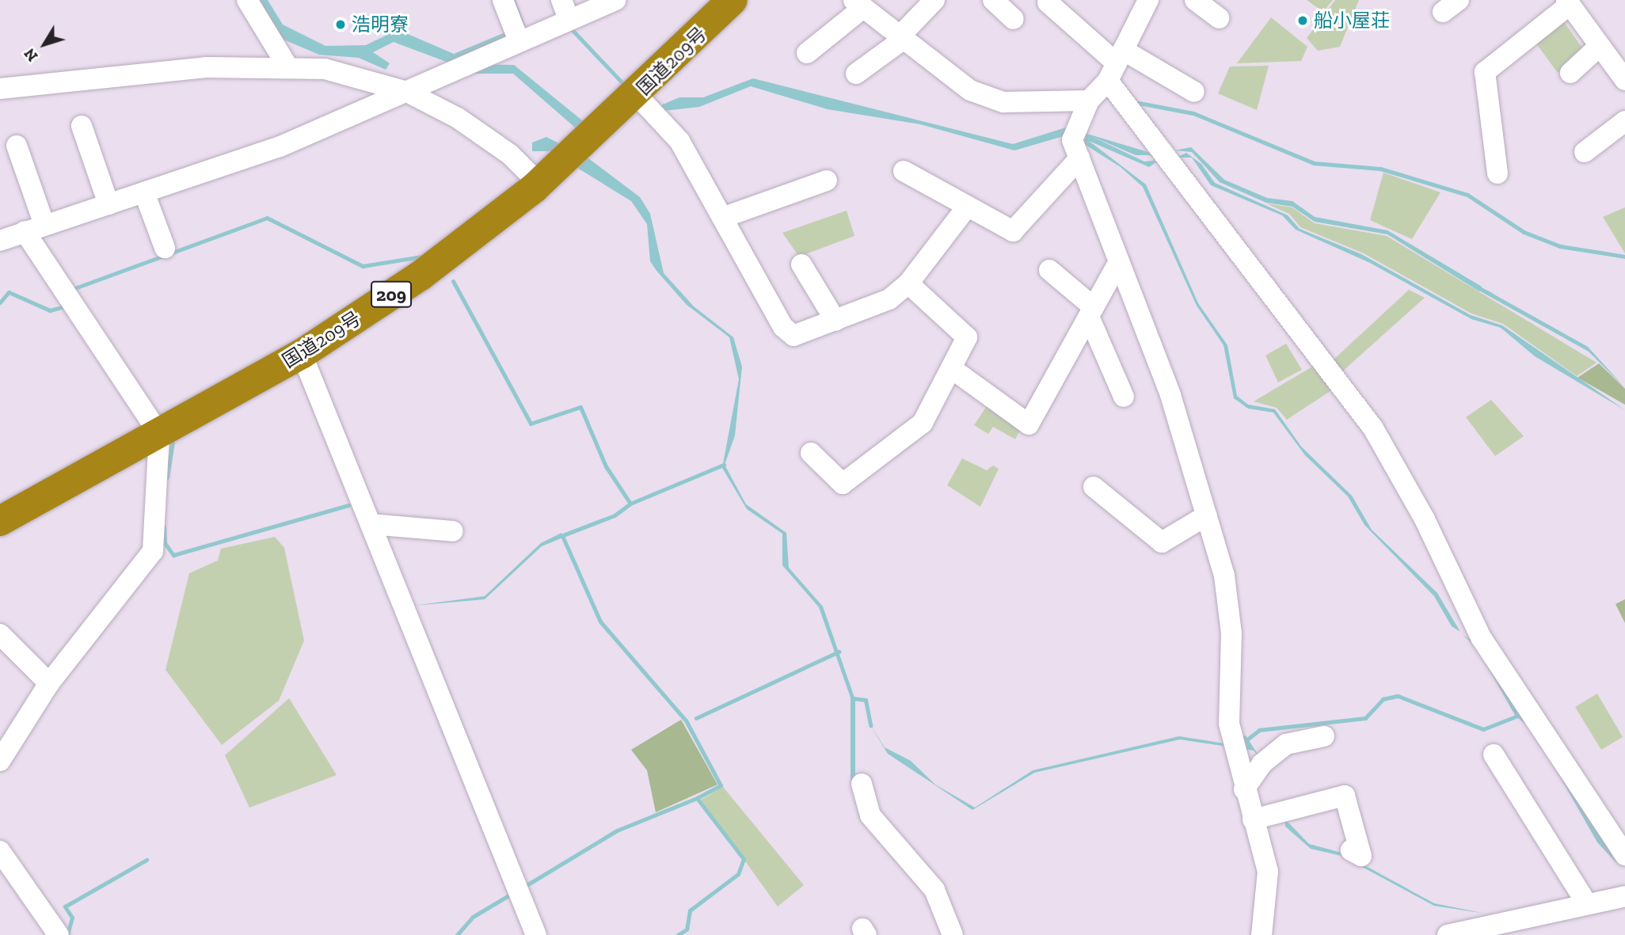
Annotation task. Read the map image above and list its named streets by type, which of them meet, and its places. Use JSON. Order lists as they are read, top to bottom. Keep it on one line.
{"streets":{"highway":["国道209号","209"]},"places":["船小屋荘","浩明寮"],"north":"bottom left"}
